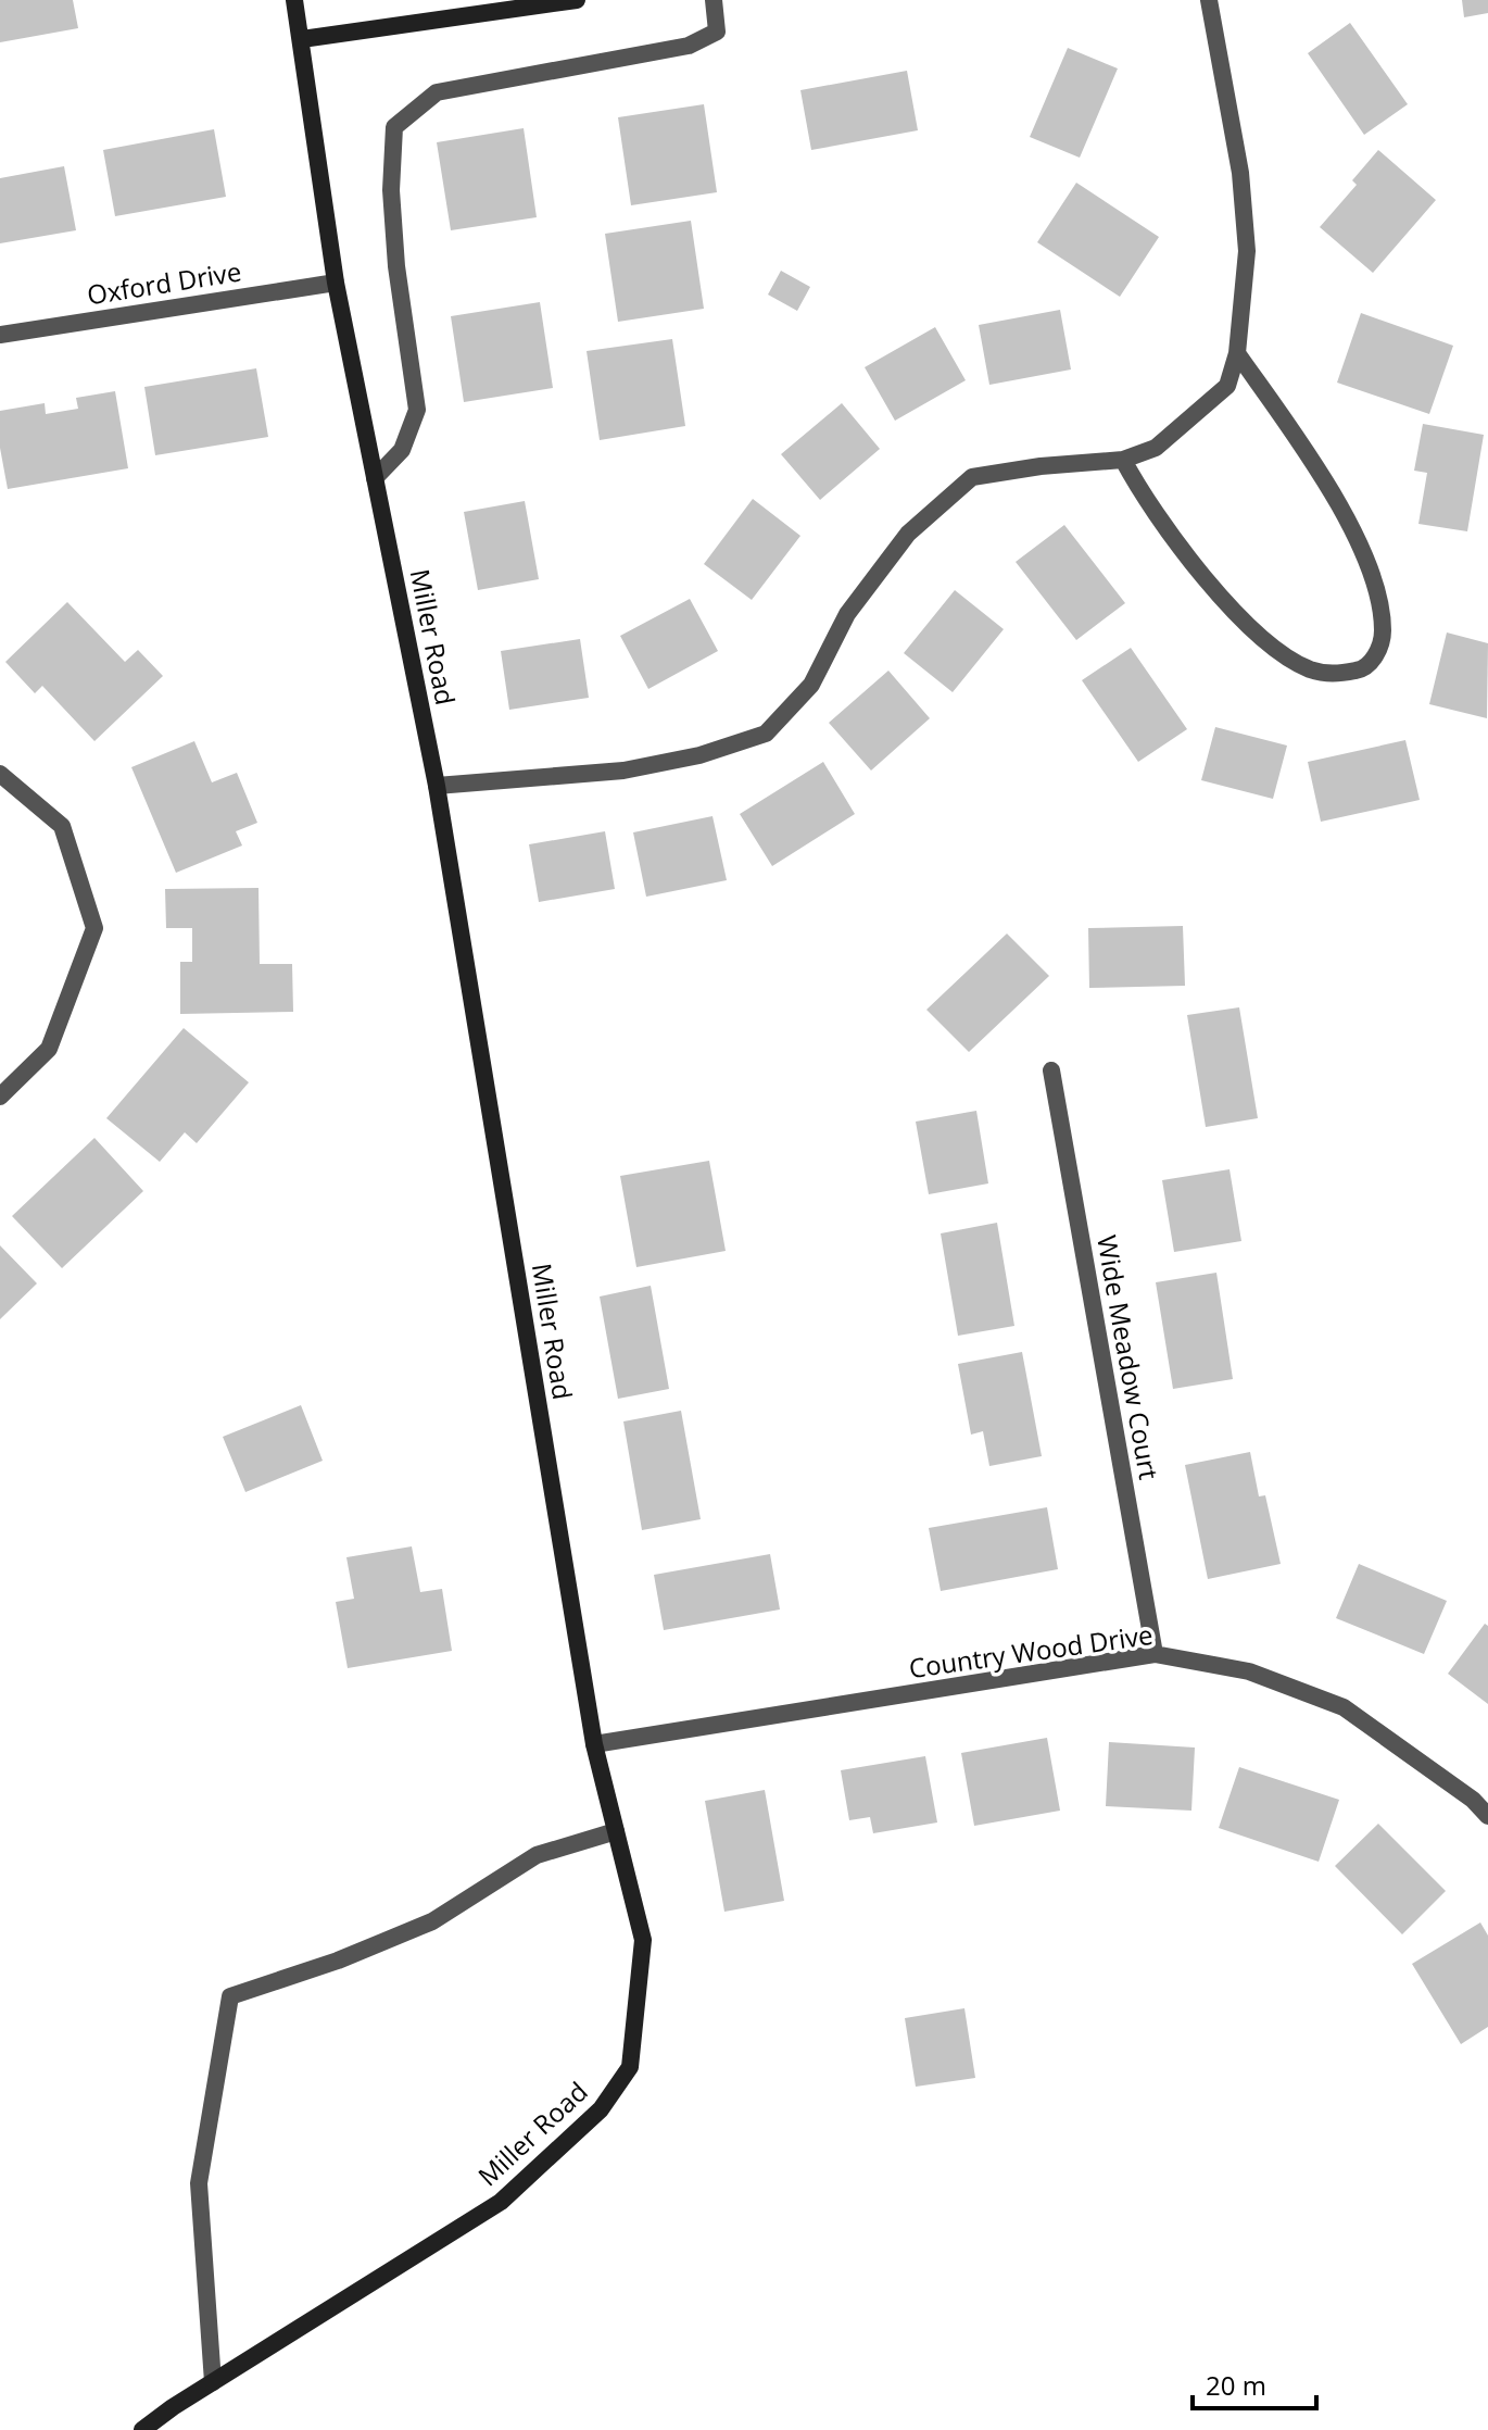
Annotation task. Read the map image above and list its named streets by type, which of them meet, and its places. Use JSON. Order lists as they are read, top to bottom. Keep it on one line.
{"streets":{"street":["Oxford Drive","Miller Road","Wide Meadow Court","Country Wood Drive"]},"crossings":[["Oxford Drive","Miller Road"],["Miller Road","Country Wood Drive"],["Wide Meadow Court","Country Wood Drive"]],"scale_bar":"20 m"}
